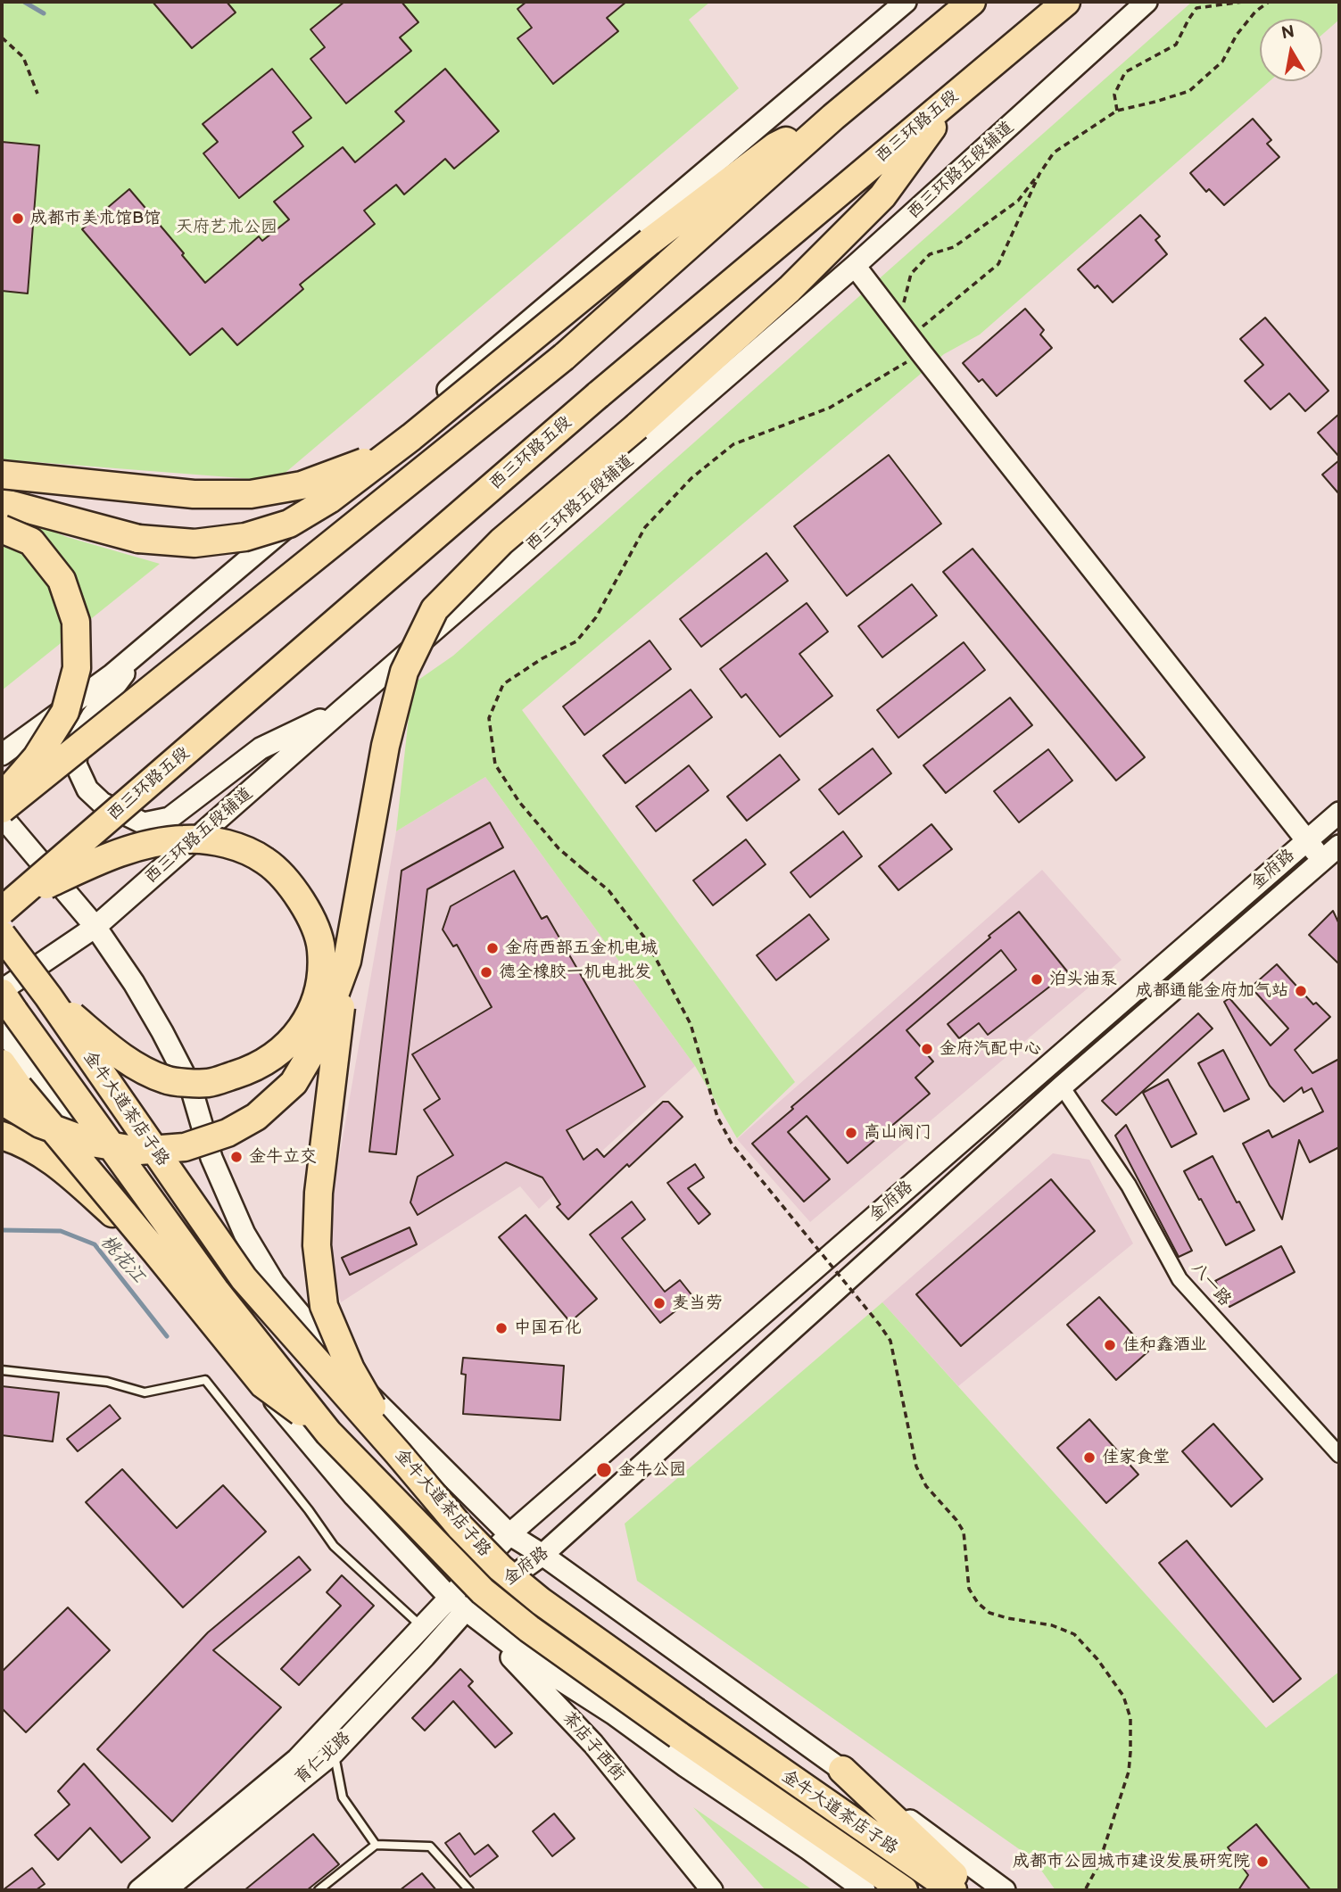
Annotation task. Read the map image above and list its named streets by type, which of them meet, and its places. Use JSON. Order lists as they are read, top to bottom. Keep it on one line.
{"streets":{"highway":["西三环路五段","金牛大道茶店子路"],"main road":["西三环路五段辅道","金府路","茶店子西街","育仁北路"],"street":["八一路"]},"crossings":[["西三环路五段辅道","金牛大道茶店子路"],["金府路","八一路"],["金府路","茶店子西街"],["金府路","育仁北路"],["茶店子西街","育仁北路"]],"water":["桃花江"],"parks":["天府艺术公园"],"places":["成都市美术馆B馆","金府西部五金机电城","德全橡胶一机电批发","泊头油泵","成都通能金府加气站","金府汽配中心","高山阀门","金牛立交","麦当劳","中国石化","佳和鑫酒业","佳家食堂","金牛公园","成都市公园城市建设发展研究院"],"north":"top"}
